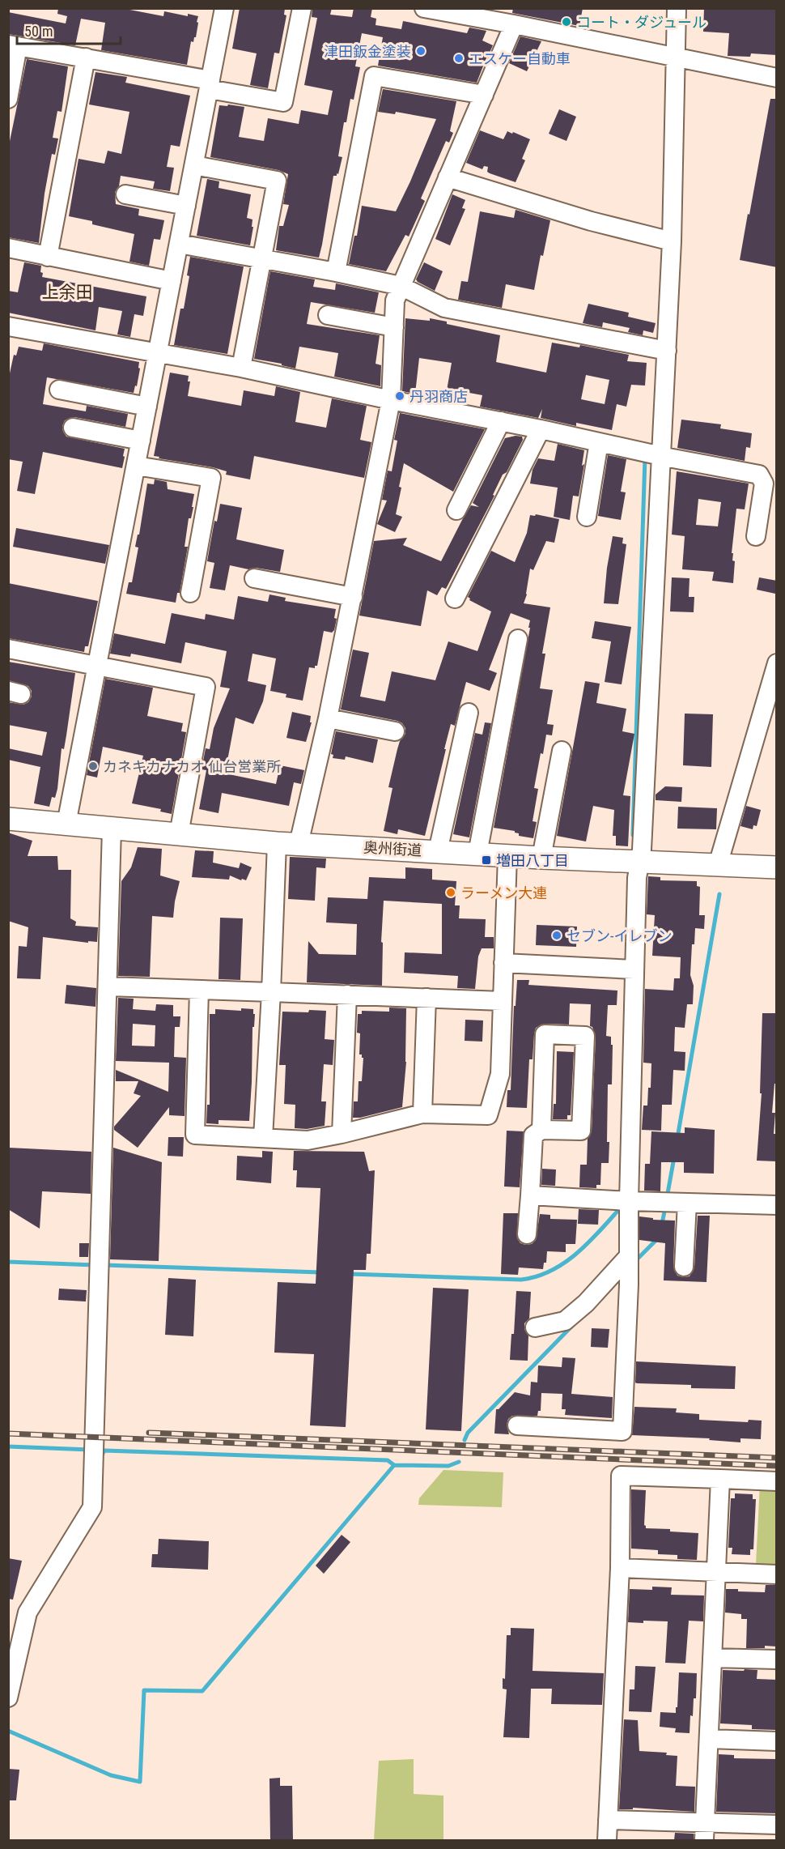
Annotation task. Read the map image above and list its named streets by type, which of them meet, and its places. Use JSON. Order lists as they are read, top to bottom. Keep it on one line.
{"streets":{"main road":["奥州街道"]},"districts":["上余田"],"places":{"other":["コート・ダジュール","津田鈑金塗装","エスケー自動車","丹羽商店","カネキカナカオ 仙台営業所","ラーメン大連","セブン-イレブン"],"transit":["増田八丁目"]},"scale_bar":"50 m"}
